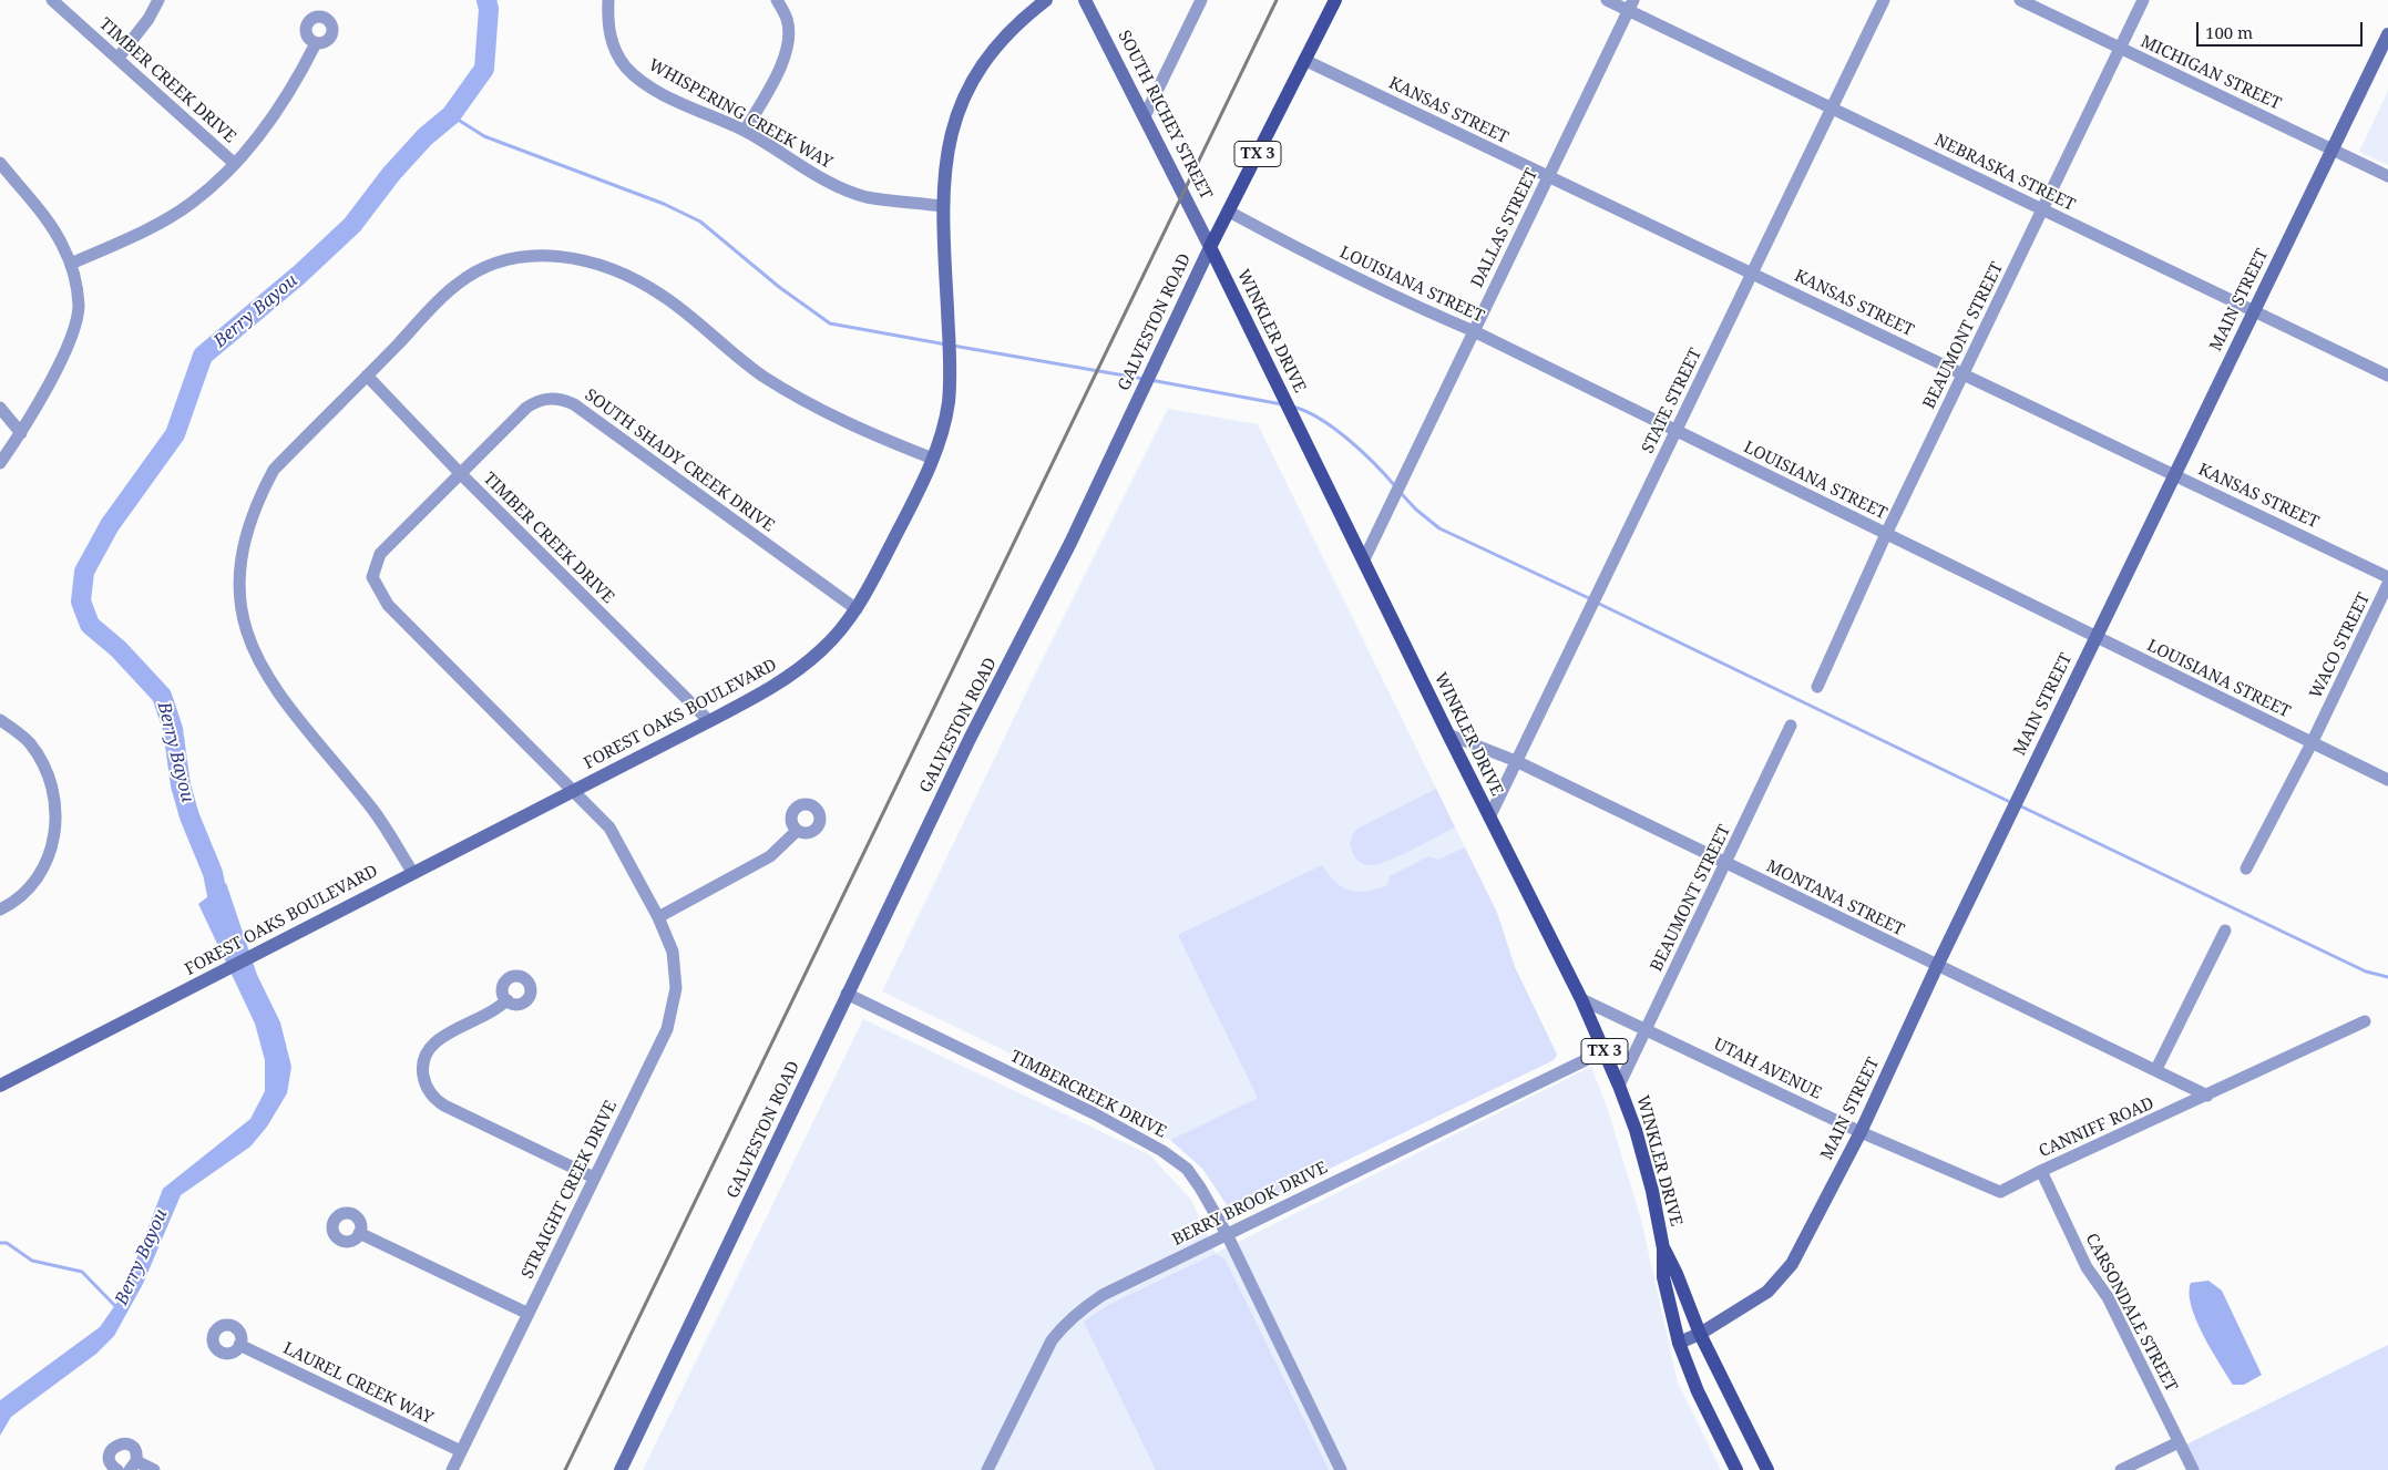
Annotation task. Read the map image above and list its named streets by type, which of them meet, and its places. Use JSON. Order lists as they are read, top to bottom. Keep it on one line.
{"streets":{"main road":["TX 3","GALVESTON ROAD","WINKLER DRIVE"],"street":["MICHIGAN STREET","TIMBER CREEK DRIVE","KANSAS STREET","WHISPERING CREEK WAY","SOUTH RICHEY STREET","NEBRASKA STREET","DALLAS STREET","LOUISIANA STREET","MAIN STREET","BEAUMONT STREET","STATE STREET","SOUTH SHADY CREEK DRIVE","WACO STREET","FOREST OAKS BOULEVARD","MONTANA STREET","UTAH AVENUE","TIMBERCREEK DRIVE","CANNIFF ROAD","STRAIGHT CREEK DRIVE","BERRY BROOK DRIVE","CARSONDALE STREET","LAUREL CREEK WAY"]},"crossings":[["MICHIGAN STREET","MAIN STREET"],["MICHIGAN STREET","BEAUMONT STREET"],["TIMBER CREEK DRIVE","SOUTH SHADY CREEK DRIVE"],["TIMBER CREEK DRIVE","FOREST OAKS BOULEVARD"],["TIMBER CREEK DRIVE","STRAIGHT CREEK DRIVE"],["KANSAS STREET","DALLAS STREET"],["KANSAS STREET","MAIN STREET"],["KANSAS STREET","GALVESTON ROAD"],["KANSAS STREET","BEAUMONT STREET"],["KANSAS STREET","STATE STREET"],["WHISPERING CREEK WAY","FOREST OAKS BOULEVARD"],["SOUTH RICHEY STREET","GALVESTON ROAD"],["SOUTH RICHEY STREET","WINKLER DRIVE"],["NEBRASKA STREET","DALLAS STREET"],["NEBRASKA STREET","MAIN STREET"],["NEBRASKA STREET","BEAUMONT STREET"],["NEBRASKA STREET","STATE STREET"],["DALLAS STREET","LOUISIANA STREET"],["DALLAS STREET","WINKLER DRIVE"],["LOUISIANA STREET","MAIN STREET"],["LOUISIANA STREET","GALVESTON ROAD"],["LOUISIANA STREET","BEAUMONT STREET"],["LOUISIANA STREET","STATE STREET"],["LOUISIANA STREET","WACO STREET"],["MAIN STREET","WINKLER DRIVE"],["MAIN STREET","MONTANA STREET"],["MAIN STREET","UTAH AVENUE"],["GALVESTON ROAD","WINKLER DRIVE"],["GALVESTON ROAD","TIMBERCREEK DRIVE"],["WINKLER DRIVE","BEAUMONT STREET"],["WINKLER DRIVE","STATE STREET"],["WINKLER DRIVE","MONTANA STREET"],["WINKLER DRIVE","UTAH AVENUE"],["WINKLER DRIVE","BERRY BROOK DRIVE"],["BEAUMONT STREET","MONTANA STREET"],["BEAUMONT STREET","UTAH AVENUE"],["STATE STREET","MONTANA STREET"],["SOUTH SHADY CREEK DRIVE","FOREST OAKS BOULEVARD"],["SOUTH SHADY CREEK DRIVE","STRAIGHT CREEK DRIVE"],["FOREST OAKS BOULEVARD","STRAIGHT CREEK DRIVE"],["MONTANA STREET","CANNIFF ROAD"],["UTAH AVENUE","CANNIFF ROAD"],["TIMBERCREEK DRIVE","BERRY BROOK DRIVE"],["CANNIFF ROAD","CARSONDALE STREET"],["STRAIGHT CREEK DRIVE","LAUREL CREEK WAY"]],"water":["Berry Bayou"],"scale_bar":"100 m"}
